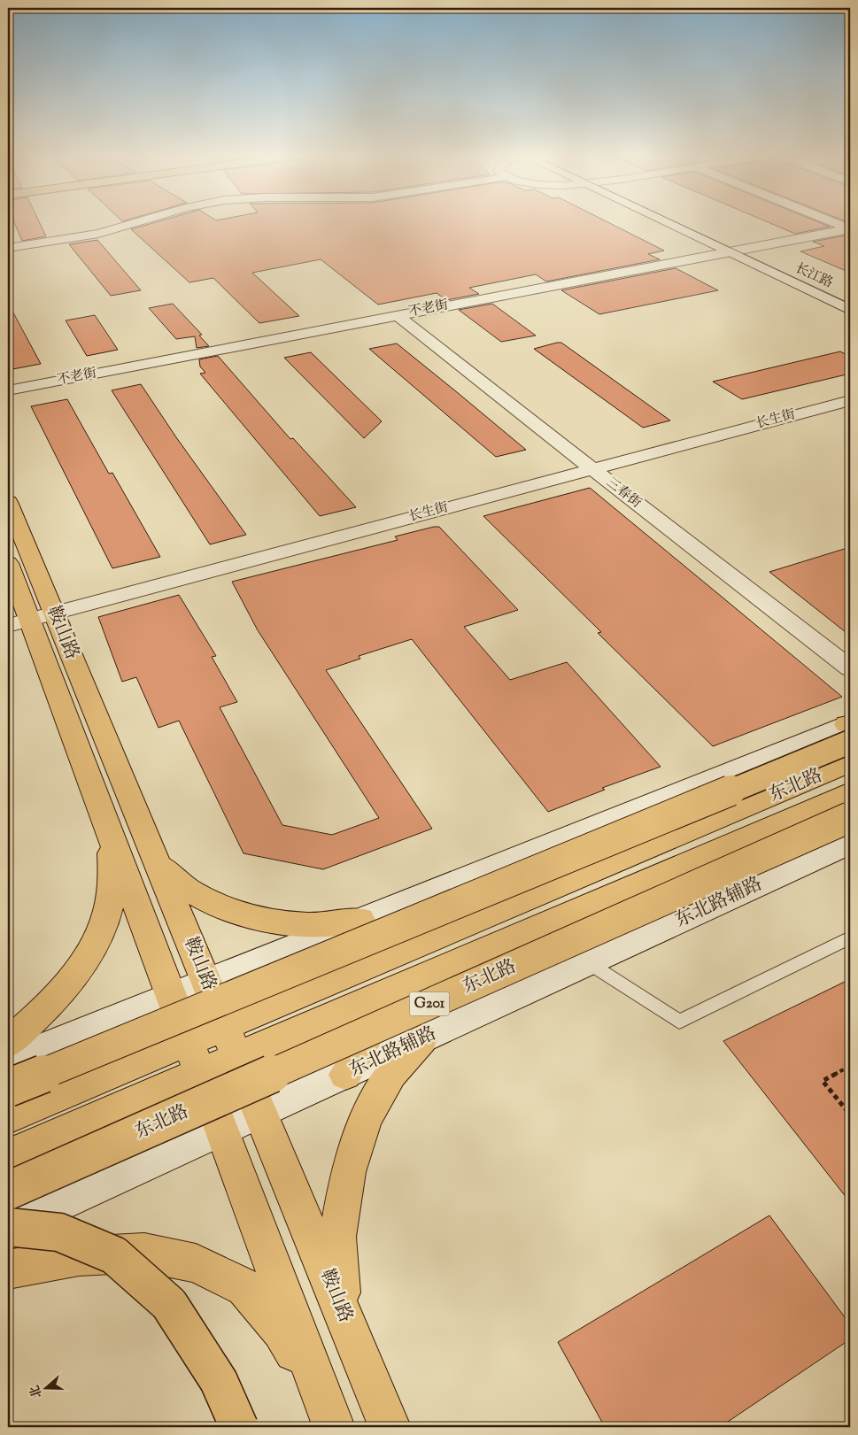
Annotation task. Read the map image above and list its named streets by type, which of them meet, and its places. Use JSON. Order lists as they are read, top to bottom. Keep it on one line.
{"streets":{"main road":["鞍山路","东北路","G201"],"street":["长江路","不老街","长生街","三春街","东北路辅路"]},"crossings":[["长江路","不老街"],["不老街","三春街"],["长生街","三春街"],["长生街","鞍山路"],["鞍山路","东北路"],["鞍山路","东北路辅路"]],"north":"left"}
